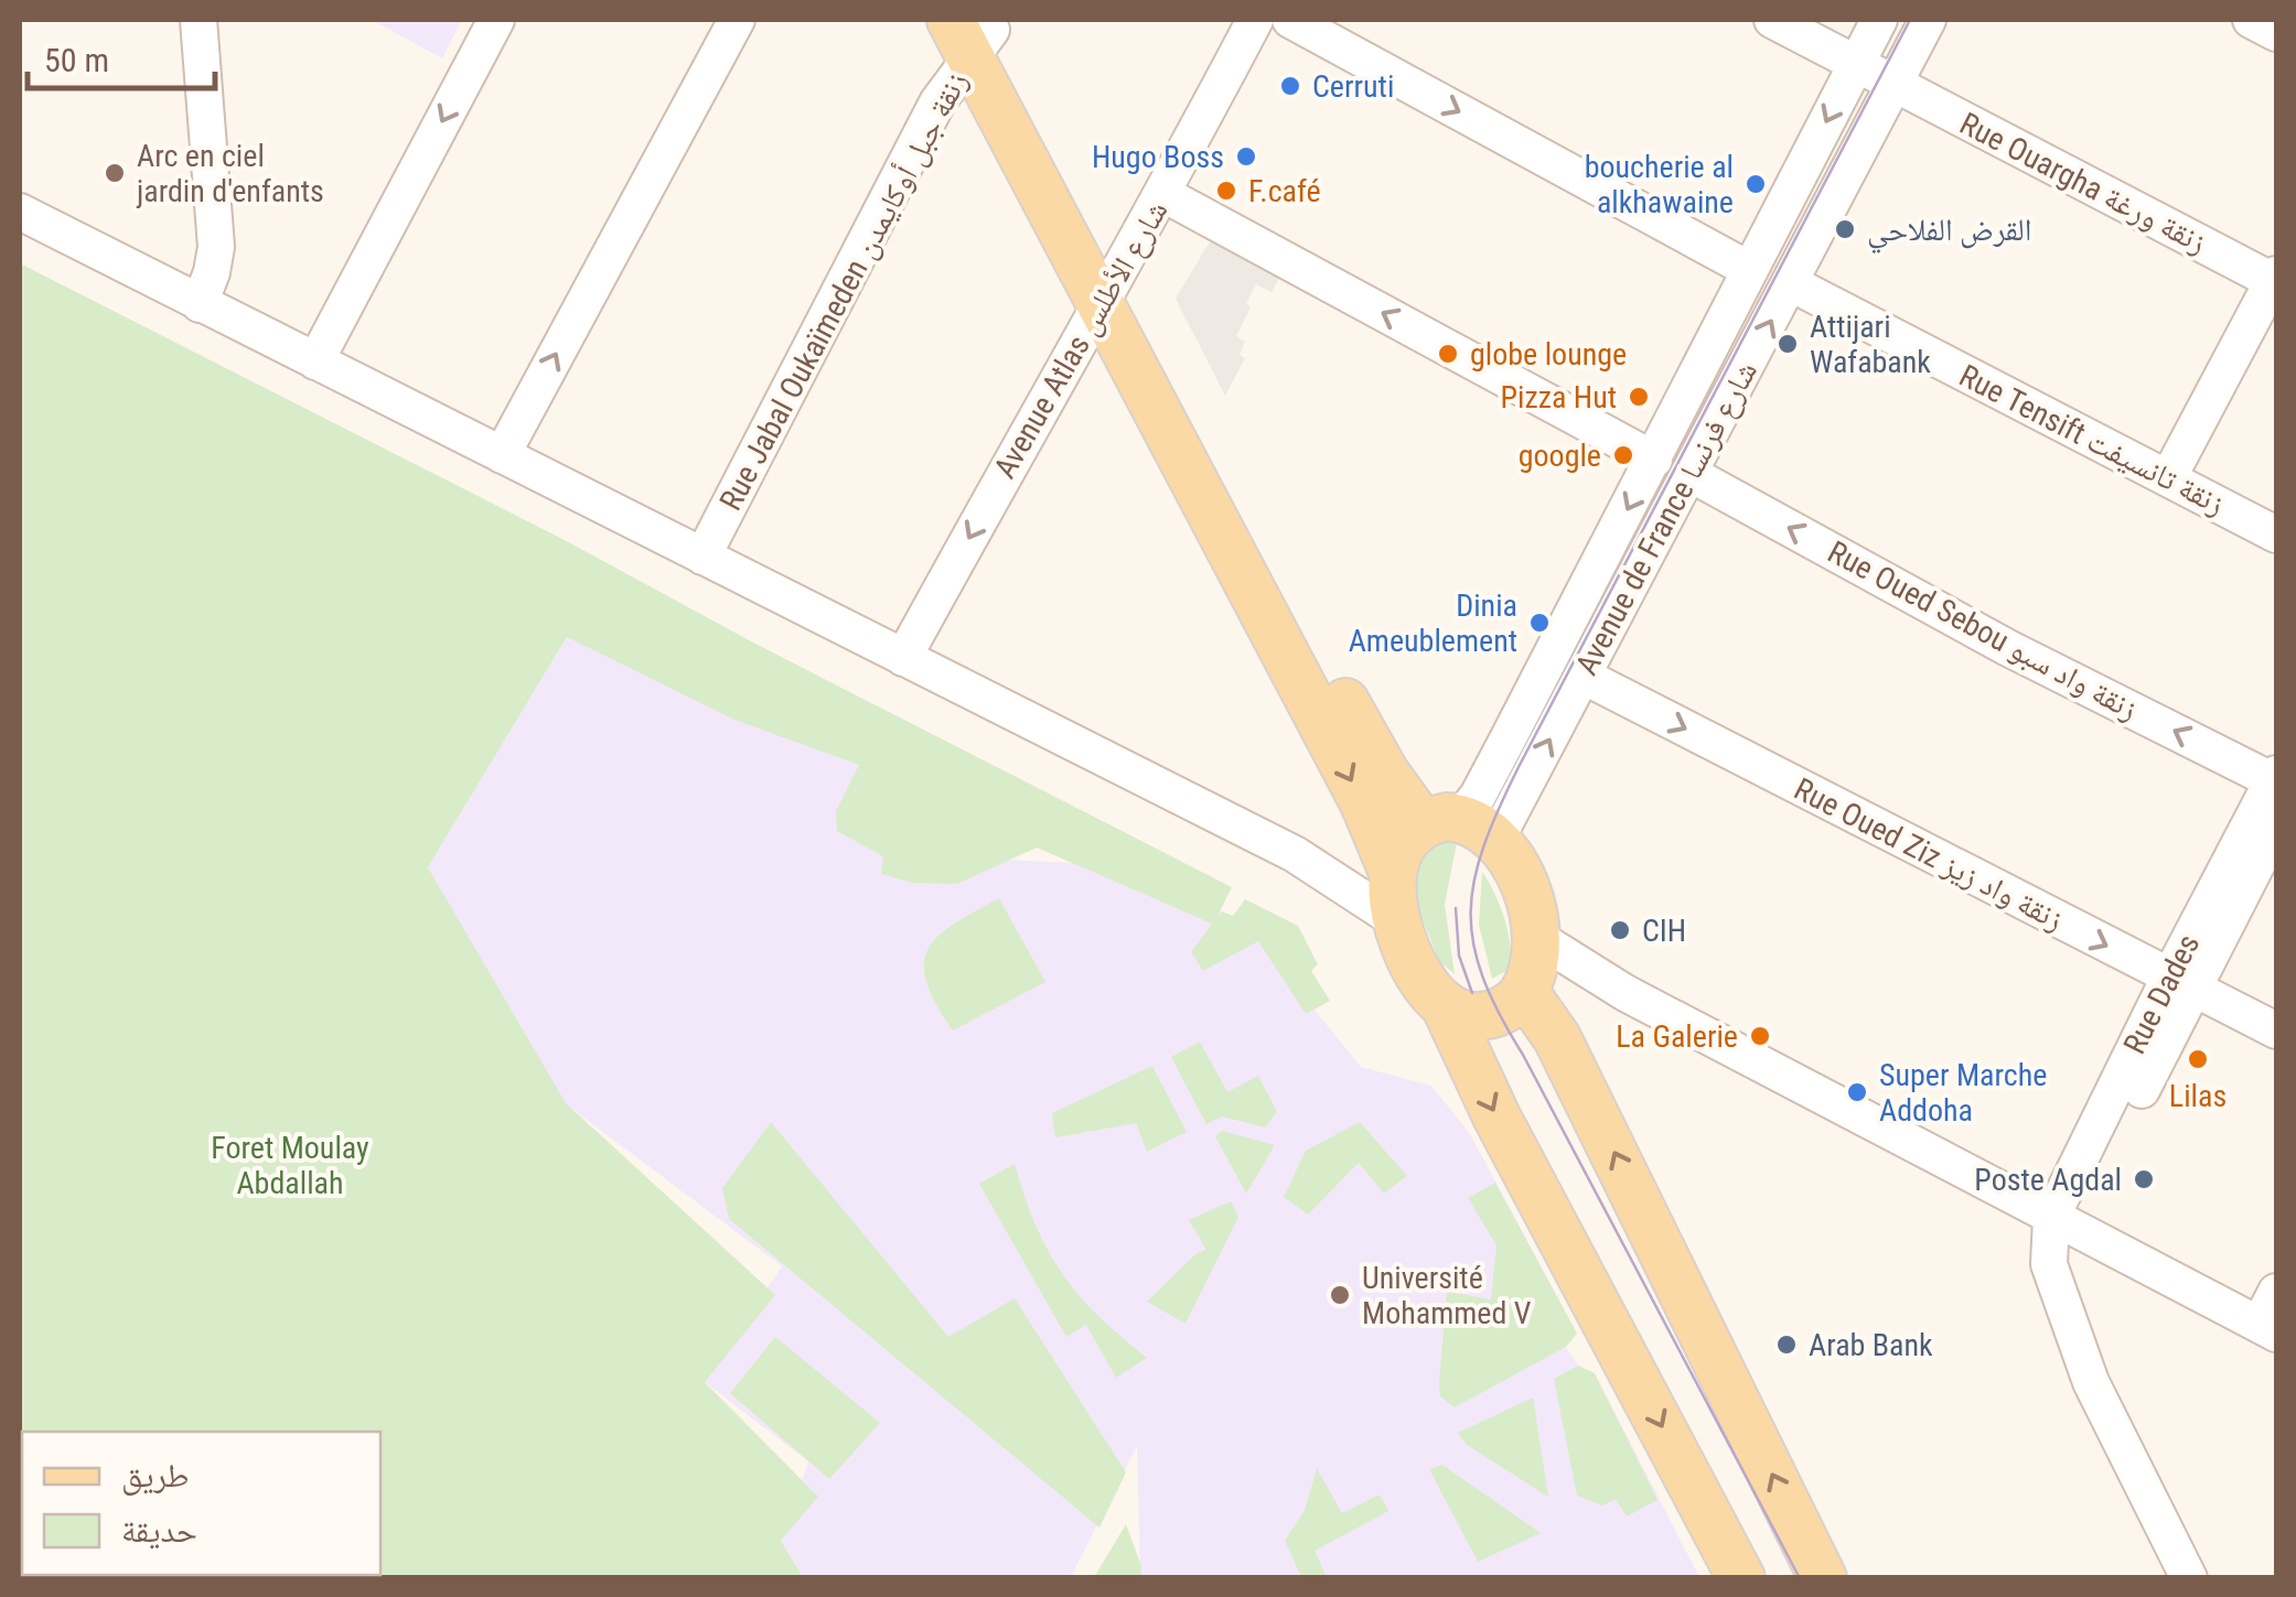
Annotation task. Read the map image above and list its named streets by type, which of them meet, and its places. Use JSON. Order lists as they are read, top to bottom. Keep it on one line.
{"streets":{"street":["Rue Ouargha زنقة ورغة","Rue Jabal Oukaïmeden زنقة جبل أوكايمدن","Avenue Atlas شارع الأطلس","Rue Tensift زنقة تانسيفت","Avenue de France شارع فرنسا","Rue Oued Sebou زنقة واد سبو","Rue Oued Ziz زنقة واد زيز","Rue Dades"]},"crossings":[["Rue Ouargha زنقة ورغة","Avenue de France شارع فرنسا"],["Rue Tensift زنقة تانسيفت","Avenue de France شارع فرنسا"],["Avenue de France شارع فرنسا","Rue Oued Sebou زنقة واد سبو"],["Avenue de France شارع فرنسا","Rue Oued Ziz زنقة واد زيز"],["Rue Oued Sebou زنقة واد سبو","Rue Dades"],["Rue Oued Ziz زنقة واد زيز","Rue Dades"]],"one_way":["Avenue Atlas شارع الأطلس","Rue Oued Sebou زنقة واد سبو"],"parks":["Foret Moulay Abdallah"],"places":["Cerruti","Hugo Boss","Arc en ciel jardin d'enfants","boucherie al alkhawaine","F.café","القرض الفلاحي","Attijari Wafabank","globe lounge","Pizza Hut","google","Dinia Ameublement","CIH","La Galerie","Lilas","Super Marche Addoha","Poste Agdal","Université Mohammed V","Arab Bank"],"legend":["طريق","حديقة"],"scale_bar":"50 m"}
